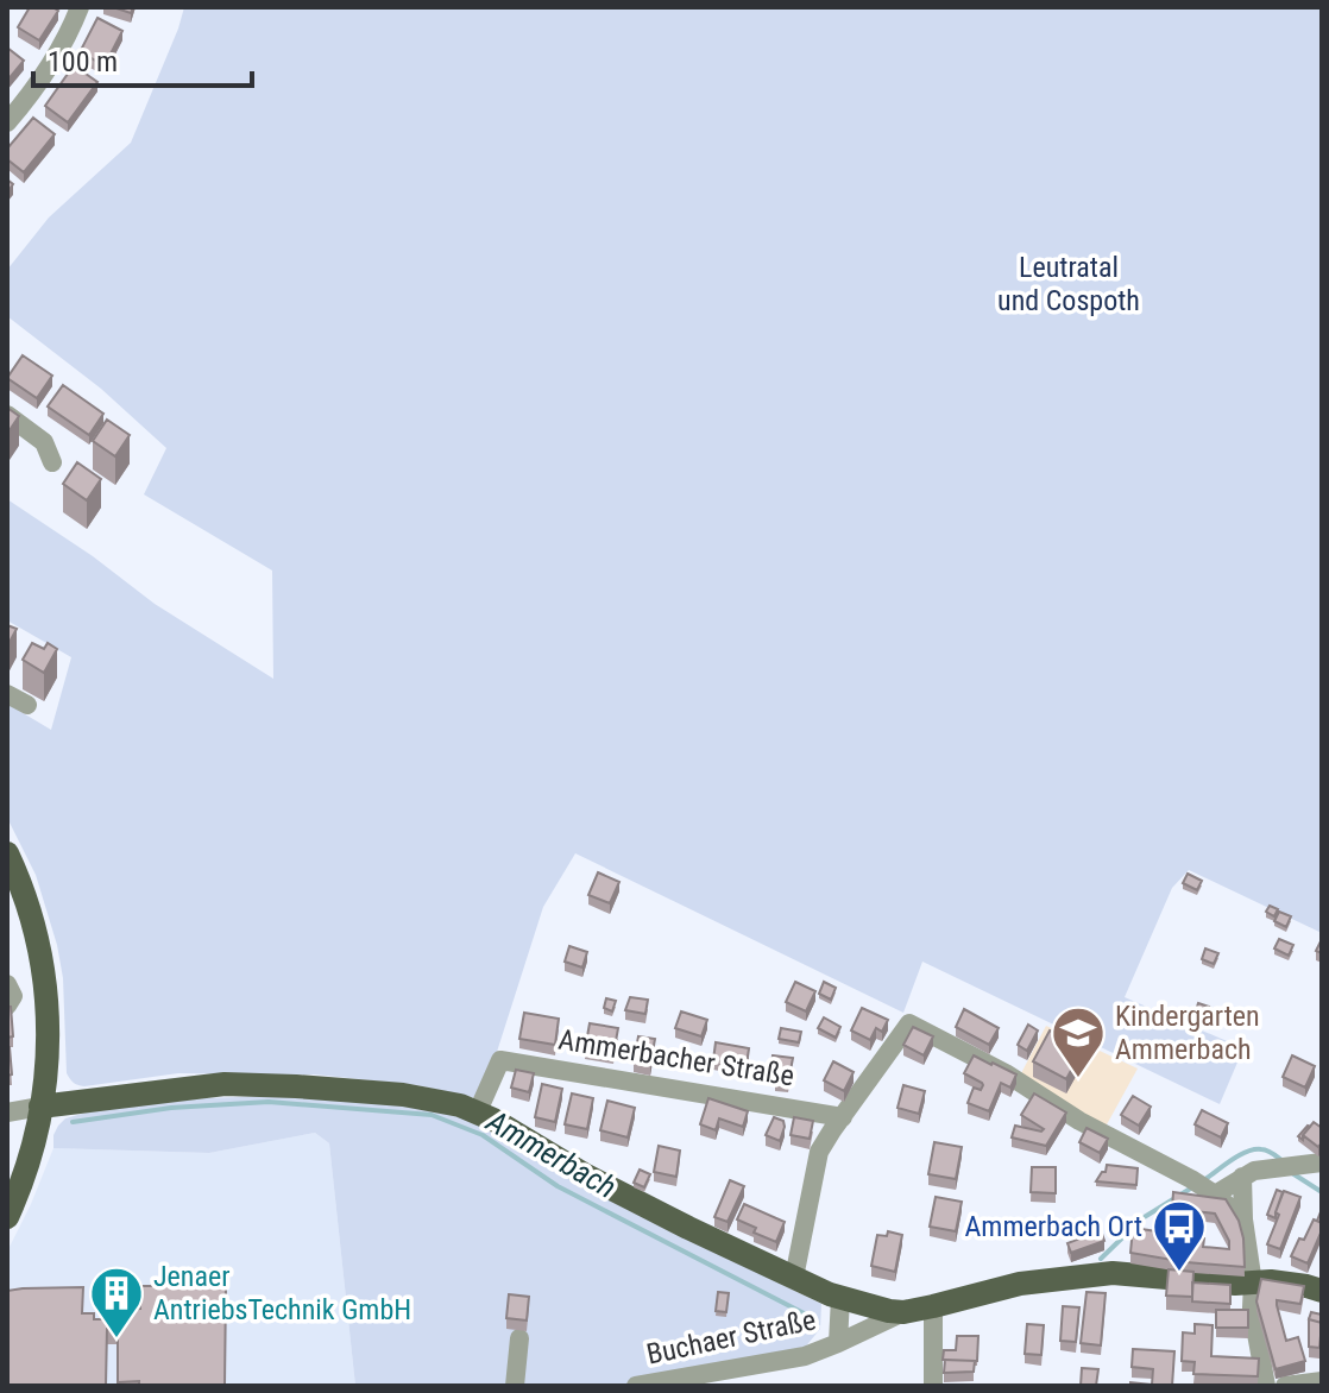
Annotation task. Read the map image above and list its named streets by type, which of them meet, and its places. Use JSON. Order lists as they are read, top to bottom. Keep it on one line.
{"streets":{"street":["Ammerbacher Straße","Buchaer Straße"]},"water":["Ammerbach"],"parks":["Leutratal und Cospoth"],"places":{"school or university":["Kindergarten Ammerbach"],"bus stop":["Ammerbach Ort"],"building":["Jenaer AntriebsTechnik GmbH"]},"scale_bar":"100 m"}
